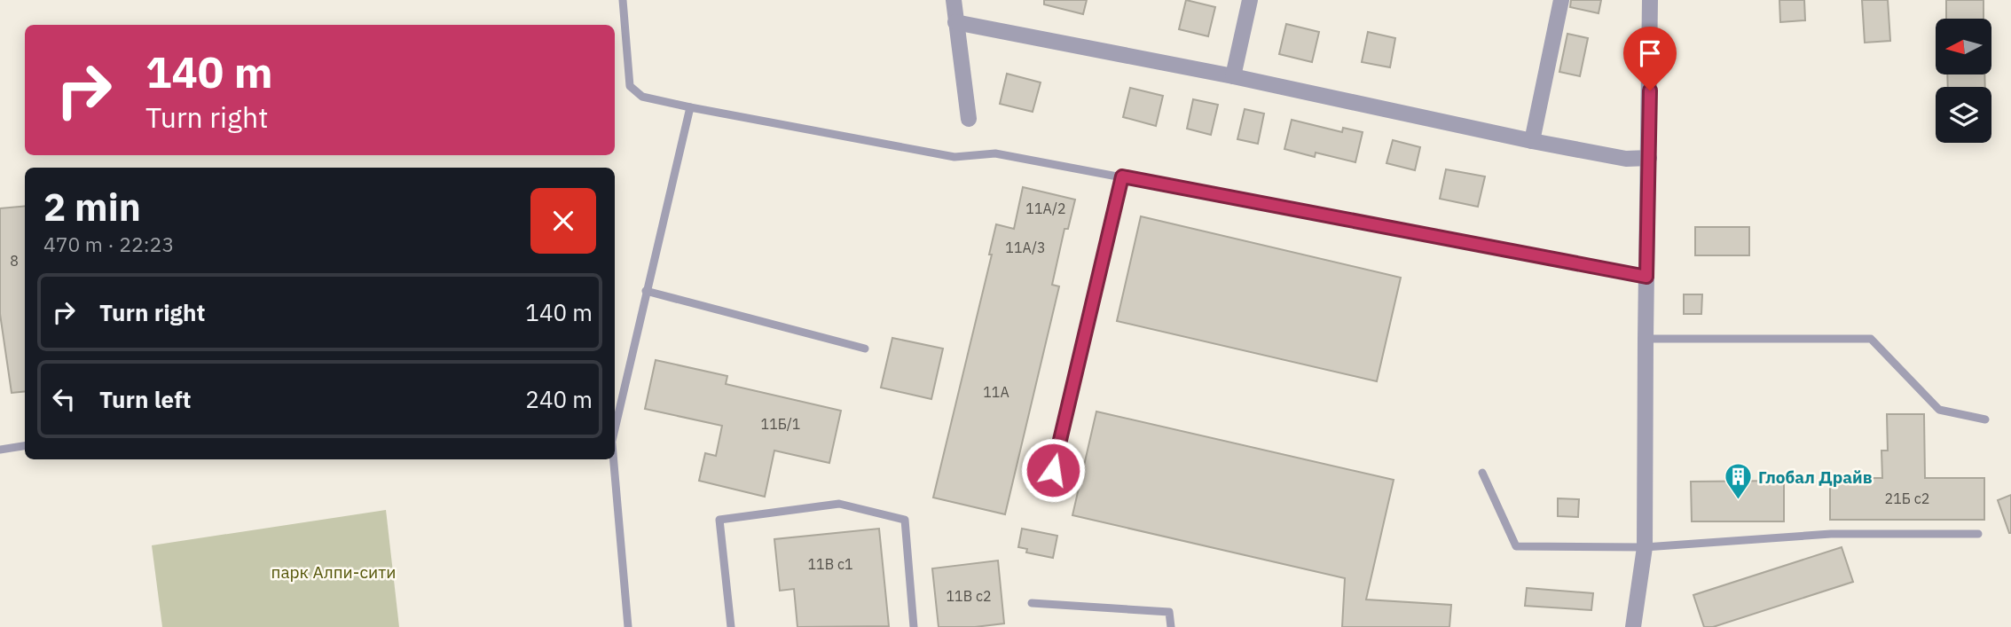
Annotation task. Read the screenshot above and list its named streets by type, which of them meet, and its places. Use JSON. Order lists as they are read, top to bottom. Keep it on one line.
{"parks":["парк Алпи-сити"],"places":{"building":["Глобал Драйв"]},"house_numbers":["11А/2","11А/3","8","11А","11Б/1","21Б с2","11В с1","11В с2"],"north":"left","page":{"turn":["140 m","Turn right"],"heading":["2 min","470 m · 22:23"],"list":[{"name":"Turn right","value":"140 m"},{"name":"Turn left","value":"240 m"}]}}
